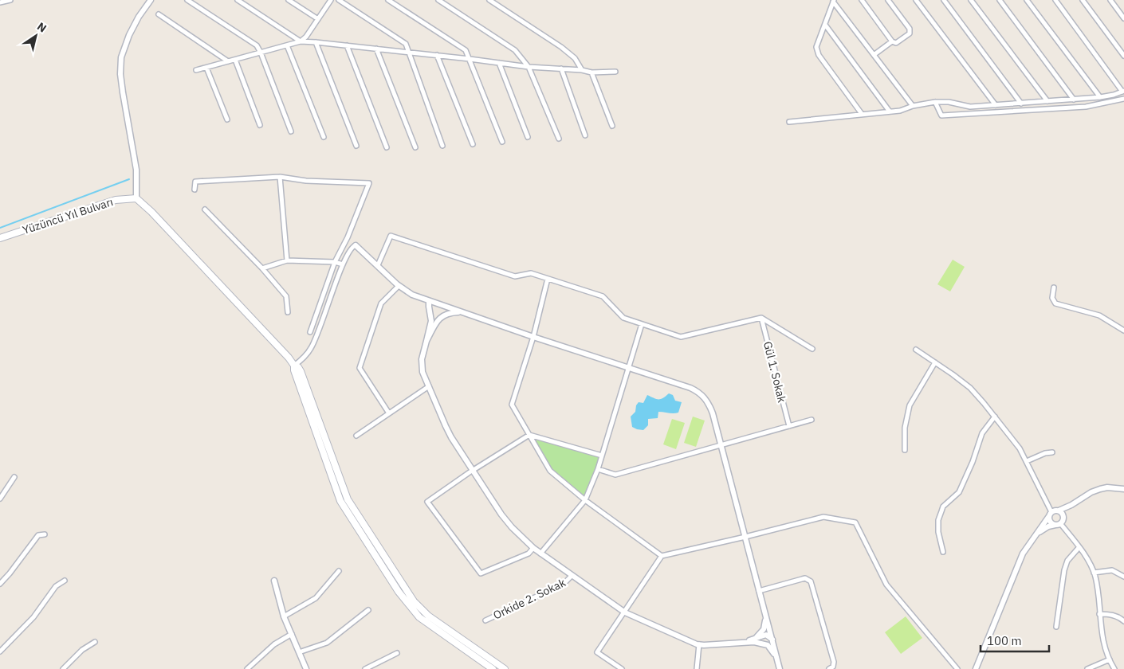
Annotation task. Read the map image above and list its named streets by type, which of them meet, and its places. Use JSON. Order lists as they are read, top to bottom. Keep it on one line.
{"streets":{"main road":["Yüzüncü Yıl Bulvarı"],"street":["Gül 1. Sokak","Orkide 2. Sokak"]},"scale_bar":"100 m","north":"top right"}
